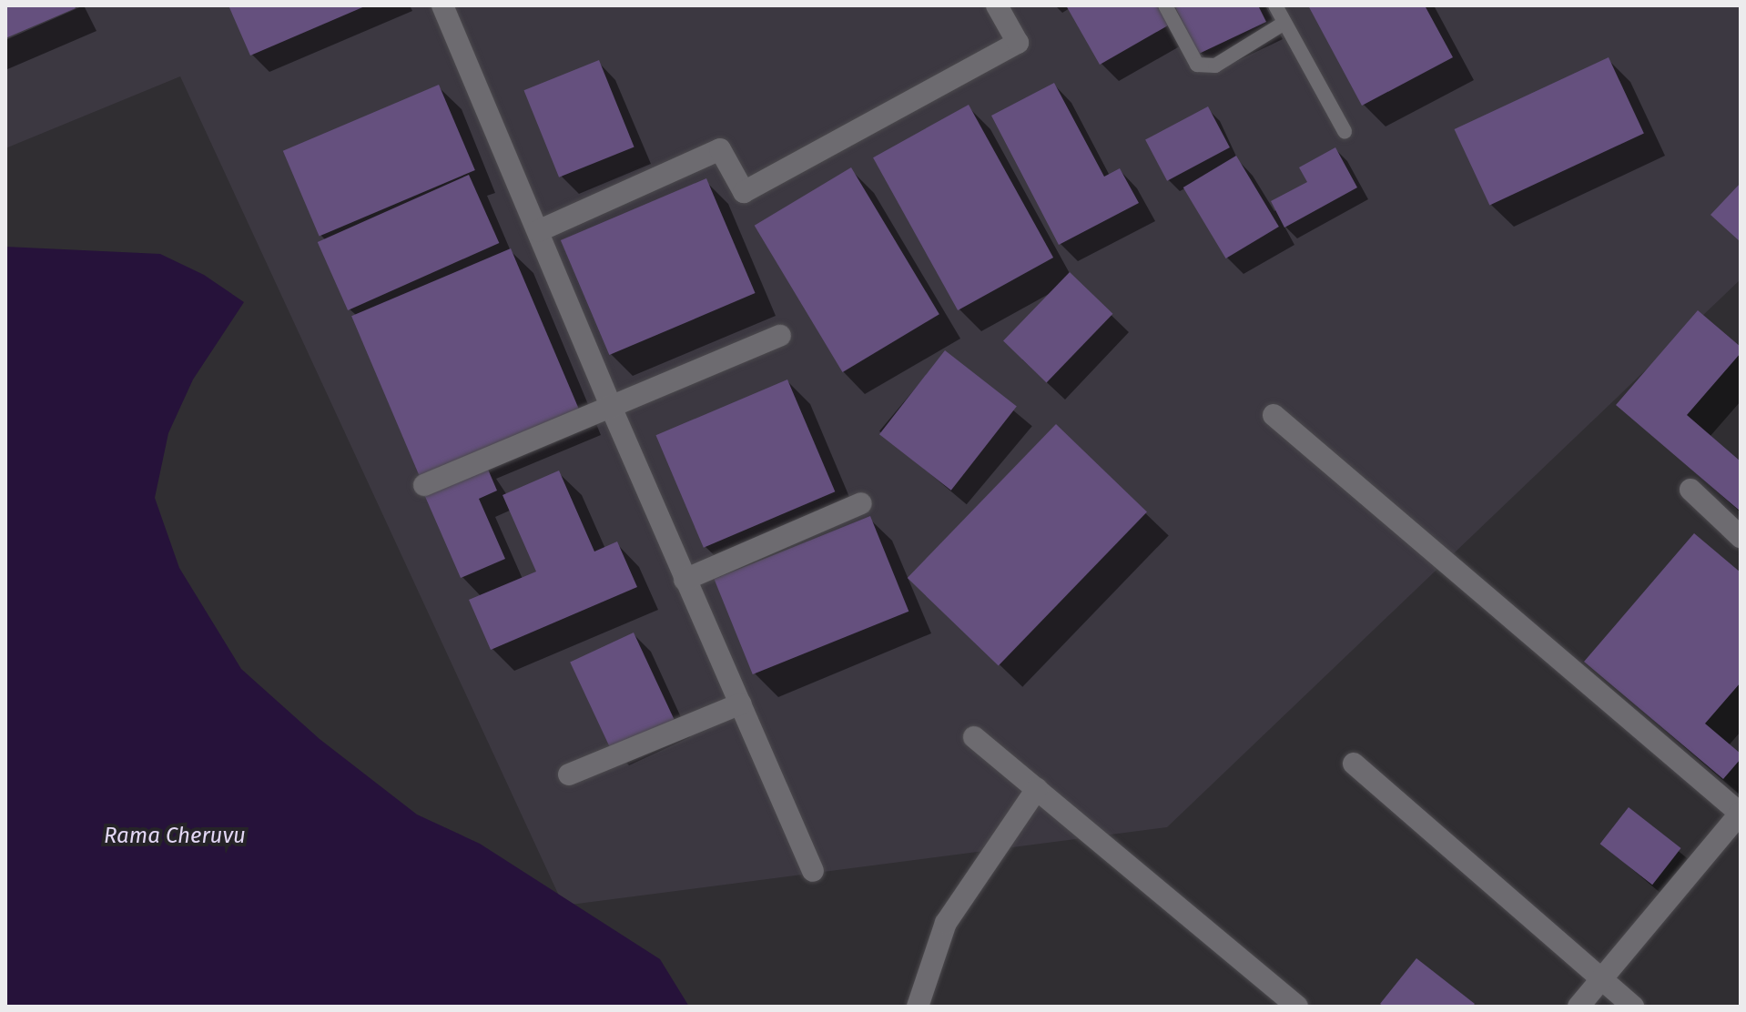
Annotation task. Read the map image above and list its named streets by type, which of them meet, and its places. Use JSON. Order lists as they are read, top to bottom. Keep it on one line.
{"water":["Rama Cheruvu"]}
